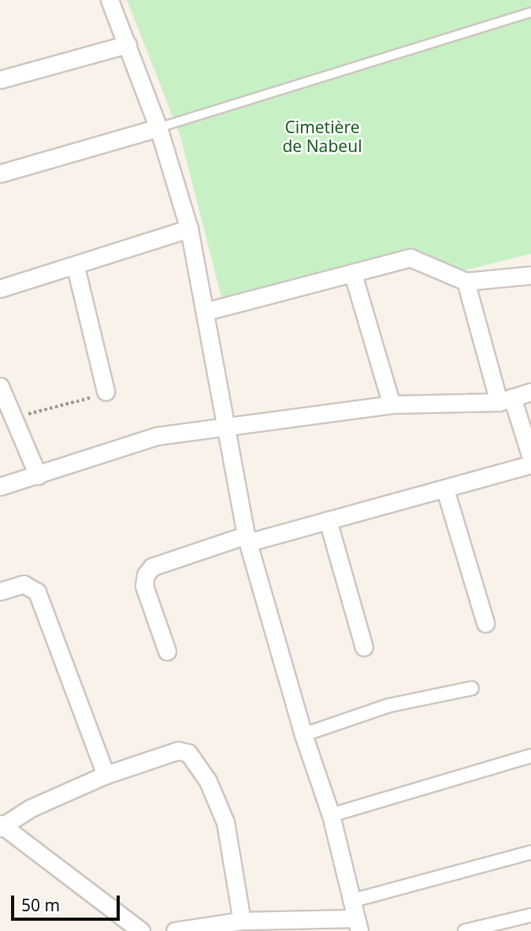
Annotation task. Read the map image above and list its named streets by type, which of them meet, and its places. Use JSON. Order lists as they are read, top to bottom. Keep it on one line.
{"parks":["Cimetière de Nabeul"],"scale_bar":"50 m"}
